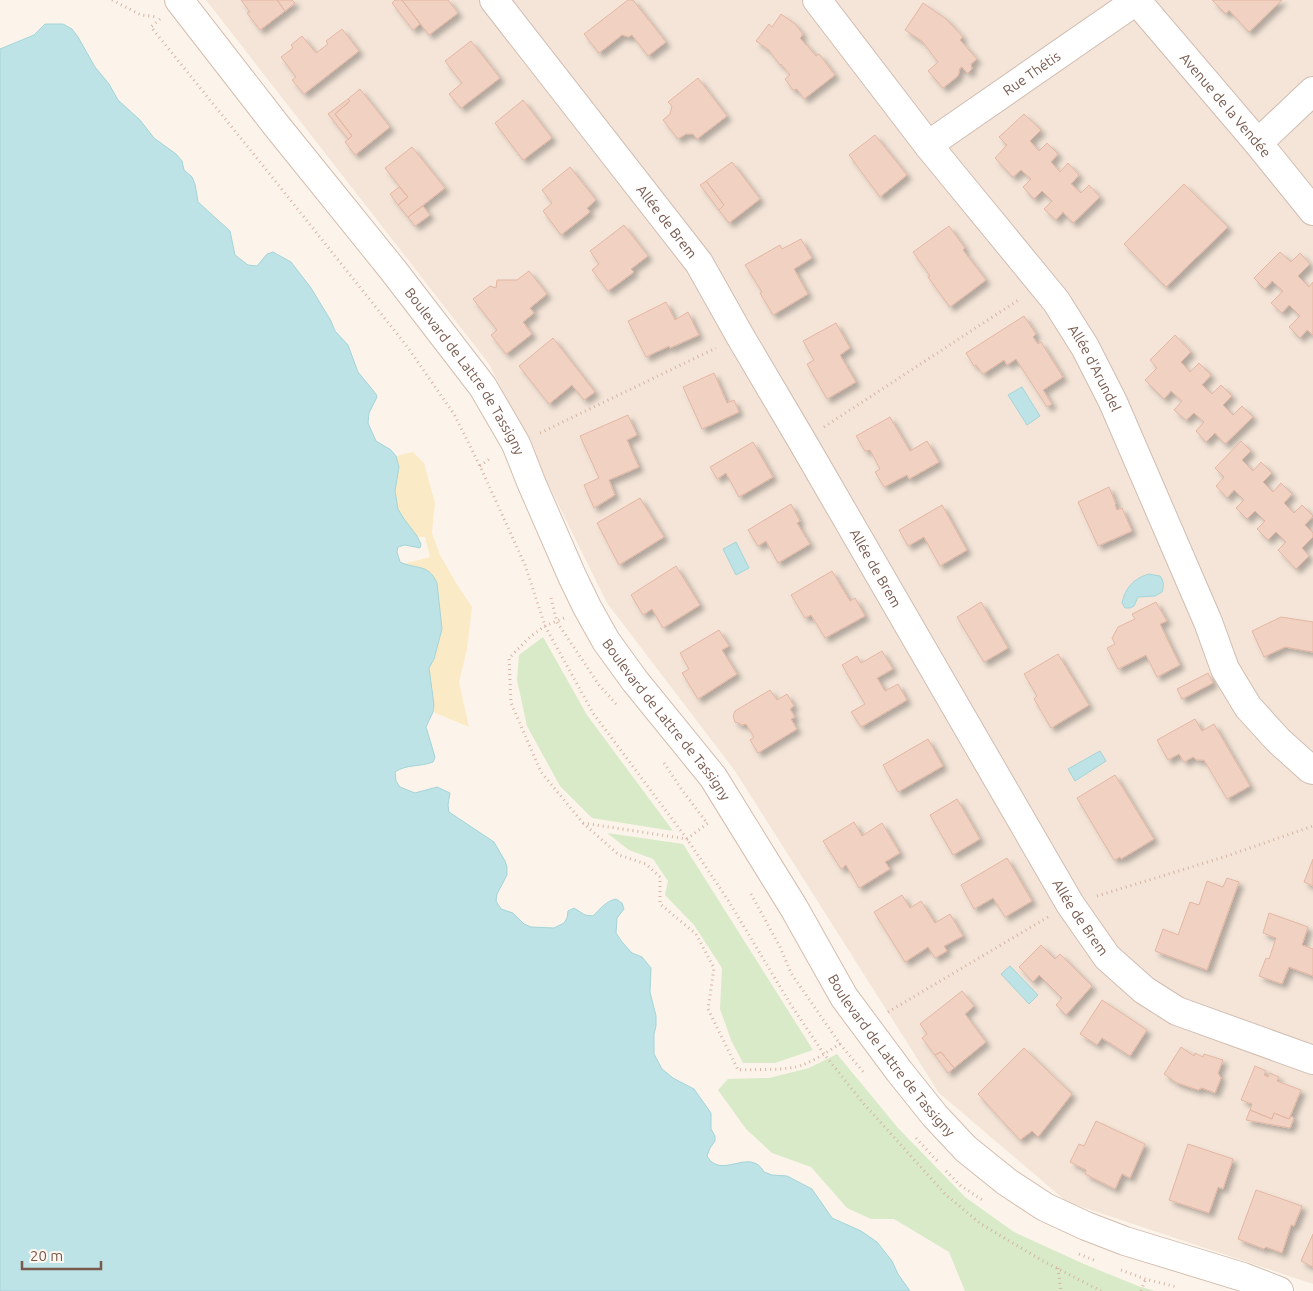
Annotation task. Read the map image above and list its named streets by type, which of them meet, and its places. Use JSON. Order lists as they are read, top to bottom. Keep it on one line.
{"streets":{"street":["Rue Thétis","Avenue de la Vendée","Allée de Brem","Allée d'Arundel","Boulevard de Lattre de Tassigny"]},"crossings":[["Rue Thétis","Avenue de la Vendée"],["Rue Thétis","Allée d'Arundel"]],"scale_bar":"20 m"}
